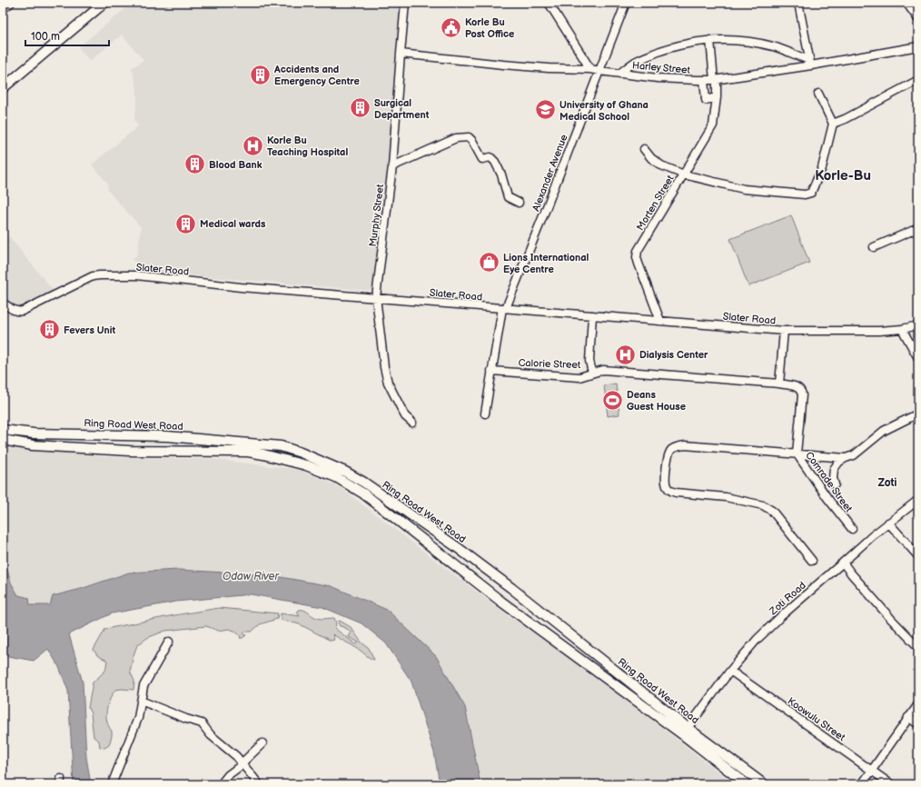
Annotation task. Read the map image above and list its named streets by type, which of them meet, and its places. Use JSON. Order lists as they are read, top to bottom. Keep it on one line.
{"streets":{"main road":["Ring Road West Road"],"street":["Harley Street","Alexander Avenue","Morten Street","Murphy Street","Slater Road","Calorie Street","Comrade Street","Zoti Road","Koowulu Street"]},"crossings":[["Harley Street","Alexander Avenue"],["Harley Street","Morten Street"],["Harley Street","Murphy Street"],["Alexander Avenue","Slater Road"],["Alexander Avenue","Calorie Street"],["Morten Street","Slater Road"],["Murphy Street","Slater Road"],["Calorie Street","Comrade Street"],["Ring Road West Road","Zoti Road"],["Zoti Road","Koowulu Street"]],"districts":["Korle-Bu","Zoti"],"water":["Odaw River"],"places":{"public building":["Korle Bu Post Office"],"building":["Accidents and Emergency Centre","Surgical Department","Blood Bank","Medical wards","Fevers Unit"],"school or university":["University of Ghana Medical School"],"hospital":["Korle Bu Teaching Hospital","Dialysis Center"],"shop":["Lions International Eye Centre"],"sports":["Deans Guest House"]},"scale_bar":"100 m"}
